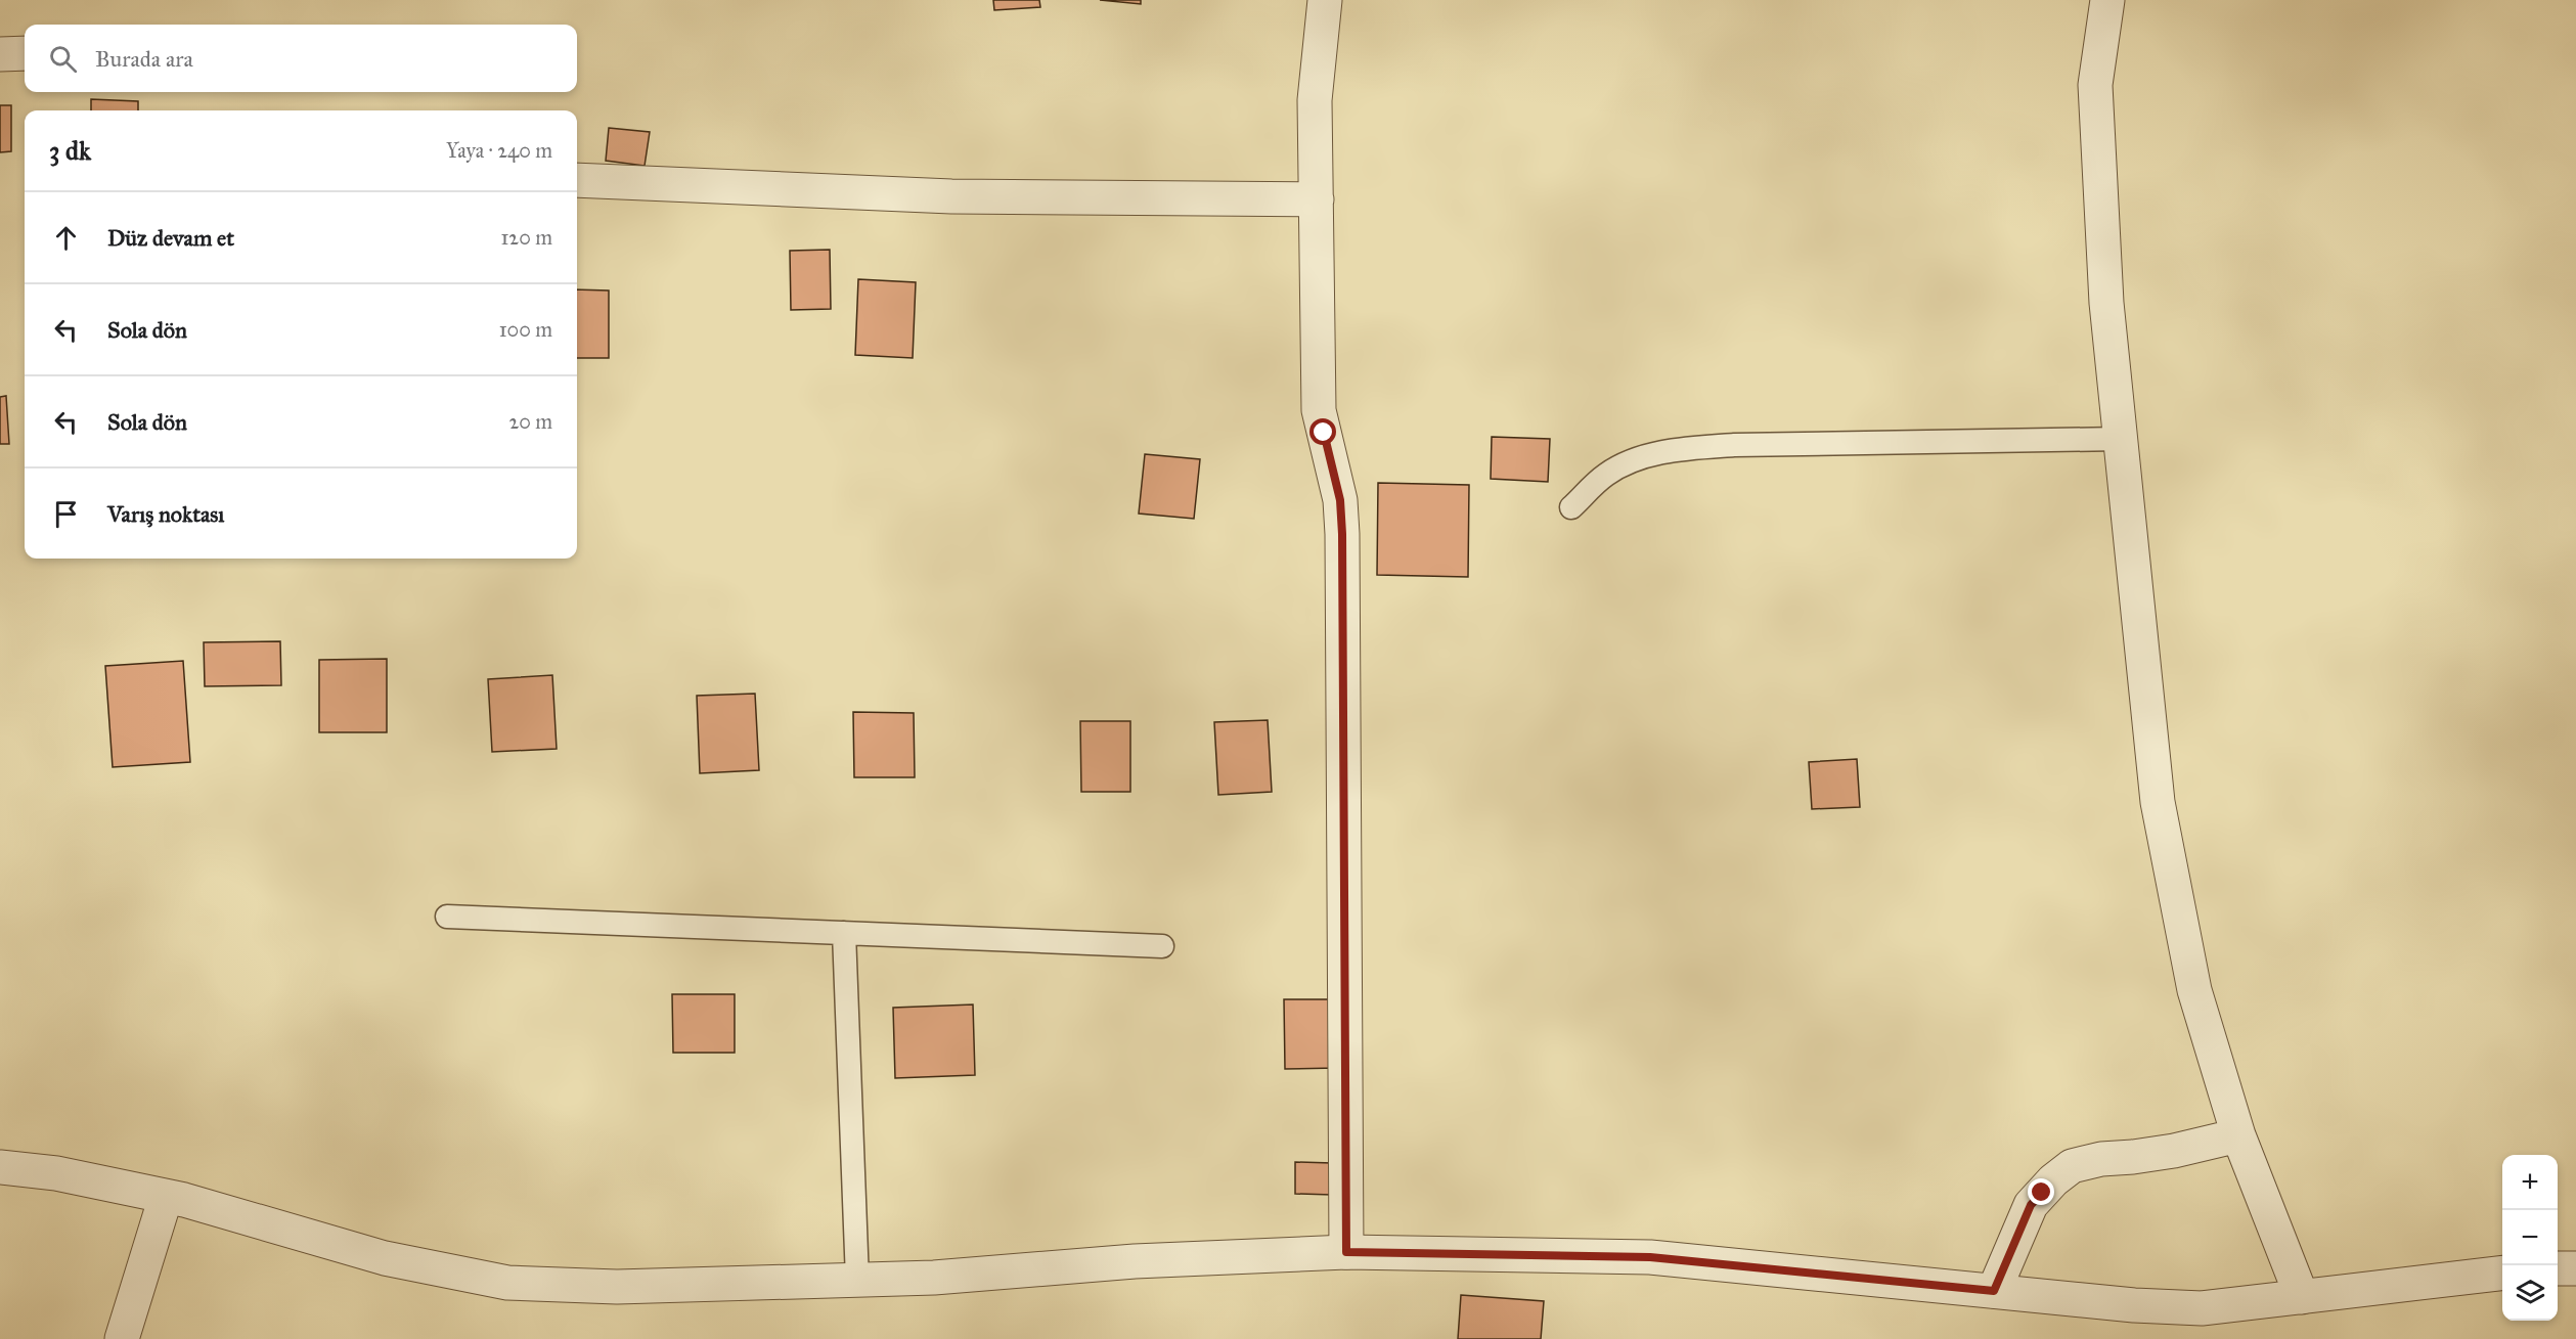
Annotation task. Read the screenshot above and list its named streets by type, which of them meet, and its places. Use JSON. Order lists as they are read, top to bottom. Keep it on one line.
{"page":{"search":"Burada ara","heading":["3 dk","Yaya · 240 m"],"list":[["Düz devam et","120 m"],["Sola dön","100 m"],["Sola dön","20 m"],"Varış noktası"],"map_buttons":["+","−"]}}
